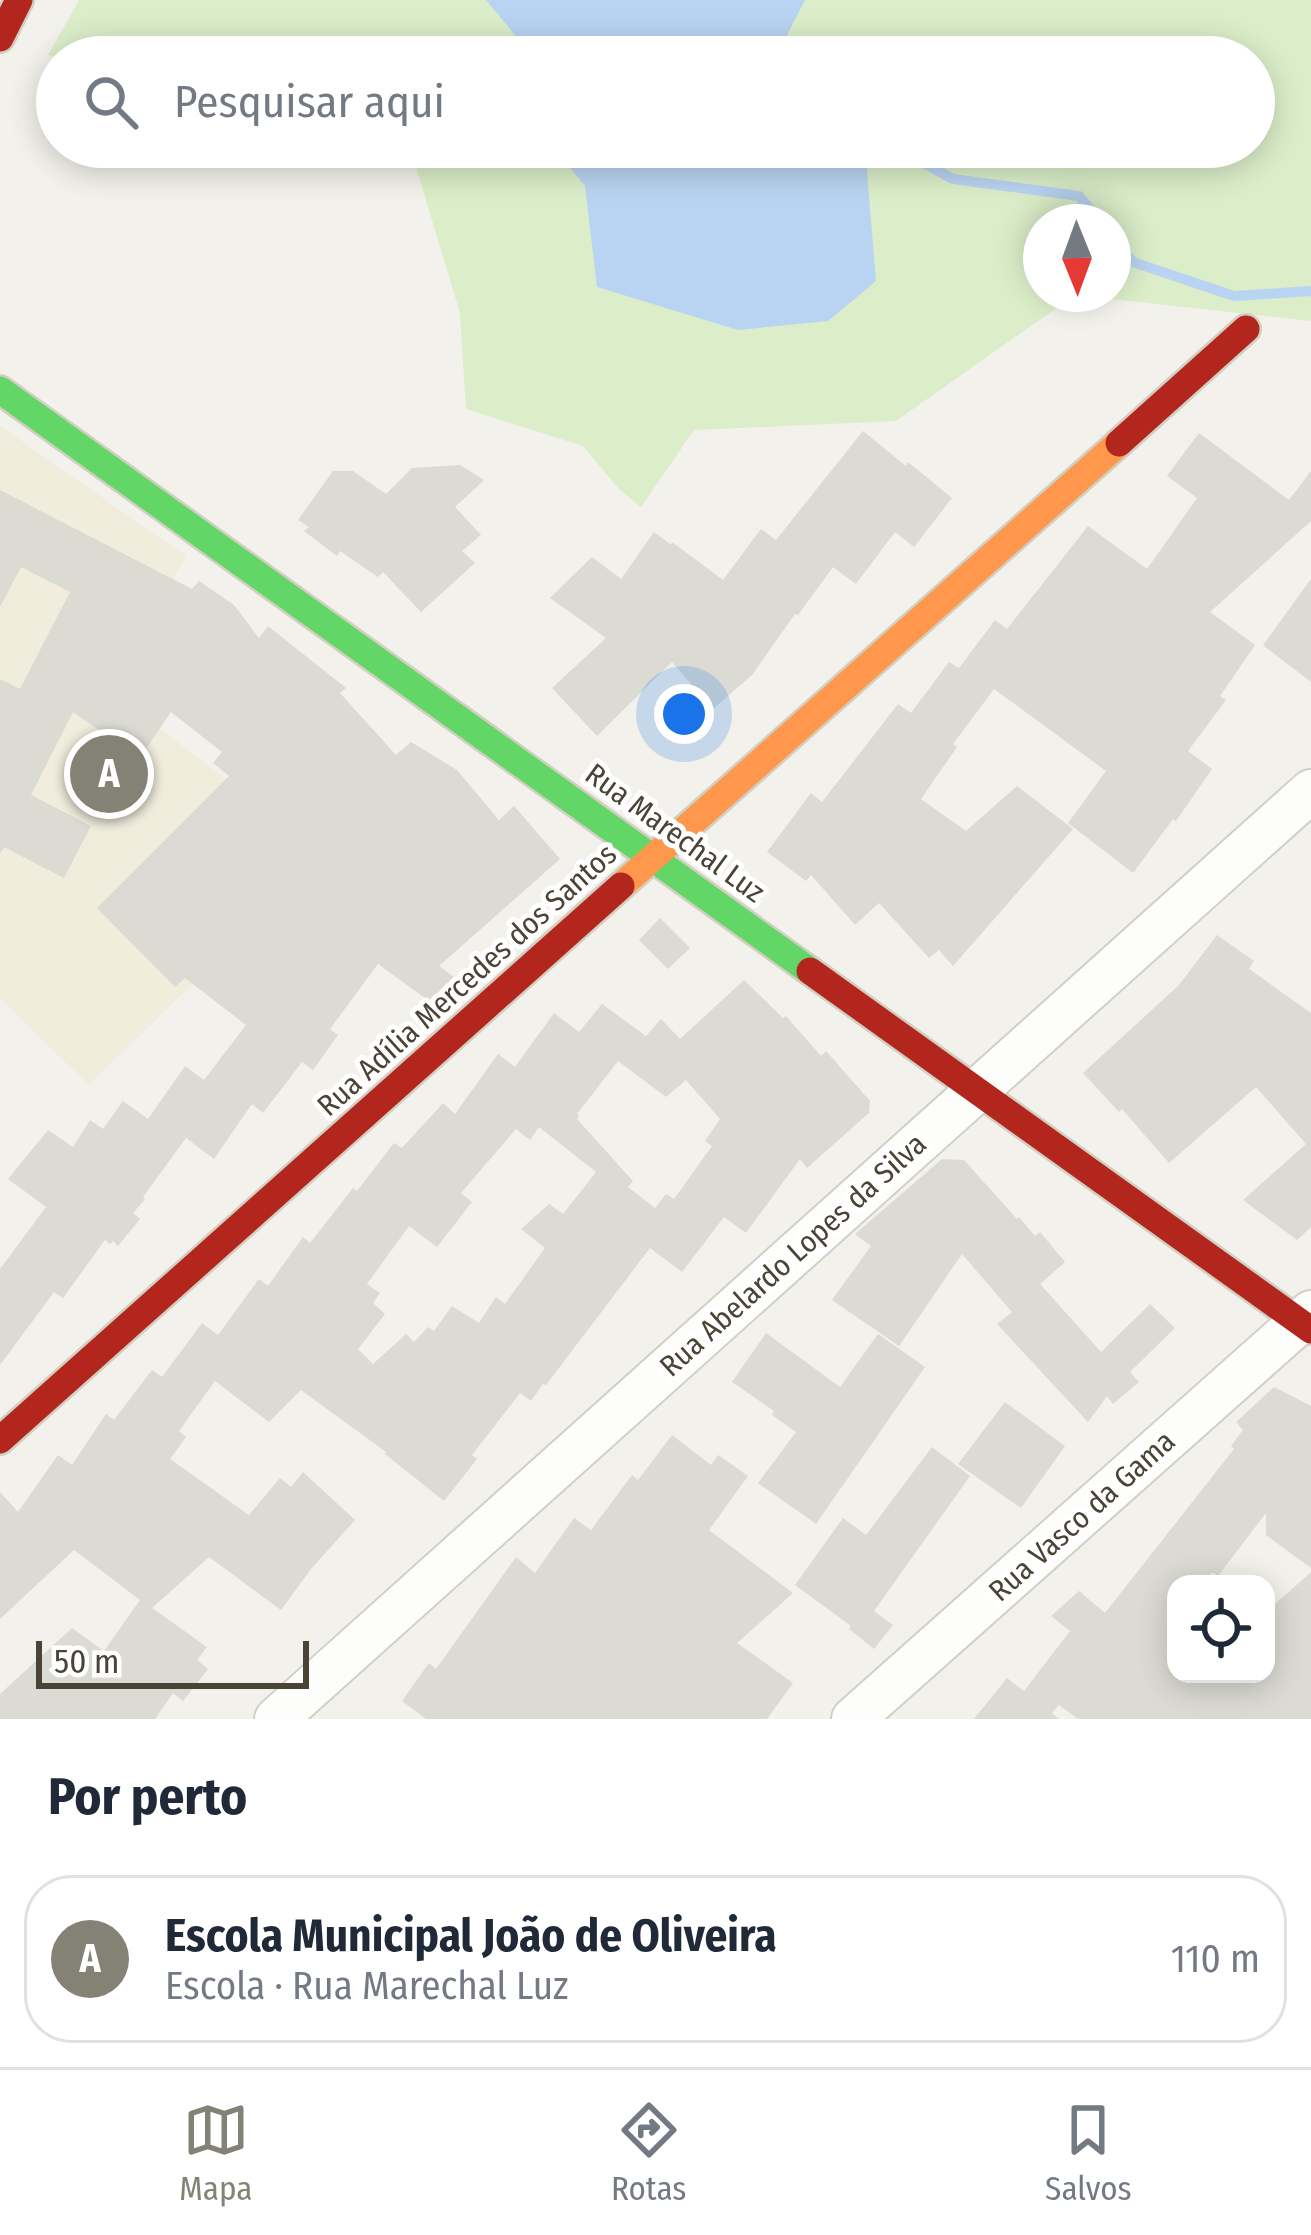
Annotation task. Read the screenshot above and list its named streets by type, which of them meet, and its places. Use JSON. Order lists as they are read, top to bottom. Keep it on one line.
{"streets":{"street":["Rua Marechal Luz","Rua Adília Mercedes dos Santos","Rua Abelardo Lopes da Silva","Rua Vasco da Gama"]},"crossings":[["Rua Marechal Luz","Rua Adília Mercedes dos Santos"],["Rua Marechal Luz","Rua Abelardo Lopes da Silva"],["Rua Marechal Luz","Rua Vasco da Gama"]],"scale_bar":"50 m","north":"bottom","page":{"search":"Pesquisar aqui","pins":"A","scale":"50 m","heading":"Por perto","list":[{"mark":"A","name":"Escola Municipal João de Oliveira","note":"Escola · Rua Marechal Luz","value":"110 m"}],"nav":["Mapa","Rotas","Salvos"]}}
